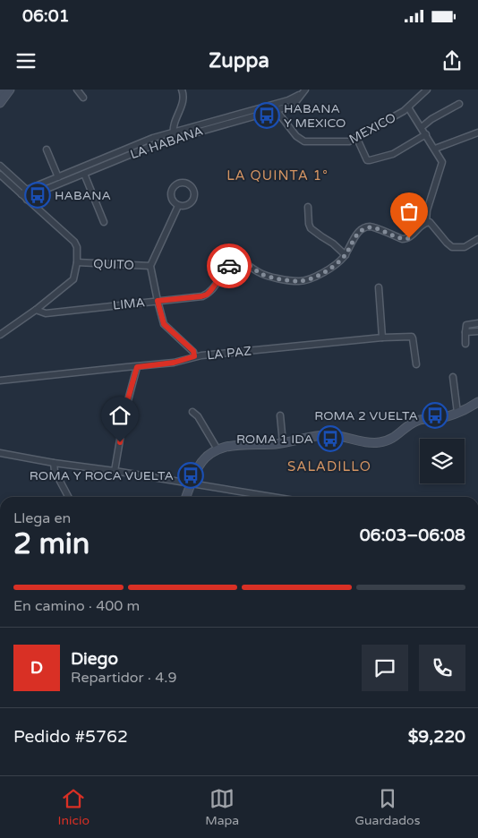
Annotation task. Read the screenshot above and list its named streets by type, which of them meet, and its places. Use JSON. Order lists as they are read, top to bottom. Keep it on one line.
{"streets":{"street":["MEXICO","LA HABANA","QUITO","LIMA","LA PAZ"]},"crossings":[["MEXICO","LA HABANA"]],"districts":["LA QUINTA 1°","SALADILLO"],"places":{"bus stop":["HABANA Y MEXICO","HABANA","ROMA 2 VUELTA","ROMA 1 IDA","ROMA Y ROCA VUELTA"]},"page":{"status":"06:01","header":"Zuppa","heading":["2 min","Llega en","06:03–06:08"],"panel":["Diego","Repartidor · 4.9","Pedido #5762","$9,220"],"bar":"En camino · 400 m","round":"D","tabs":["Inicio","Mapa","Guardados"]}}
